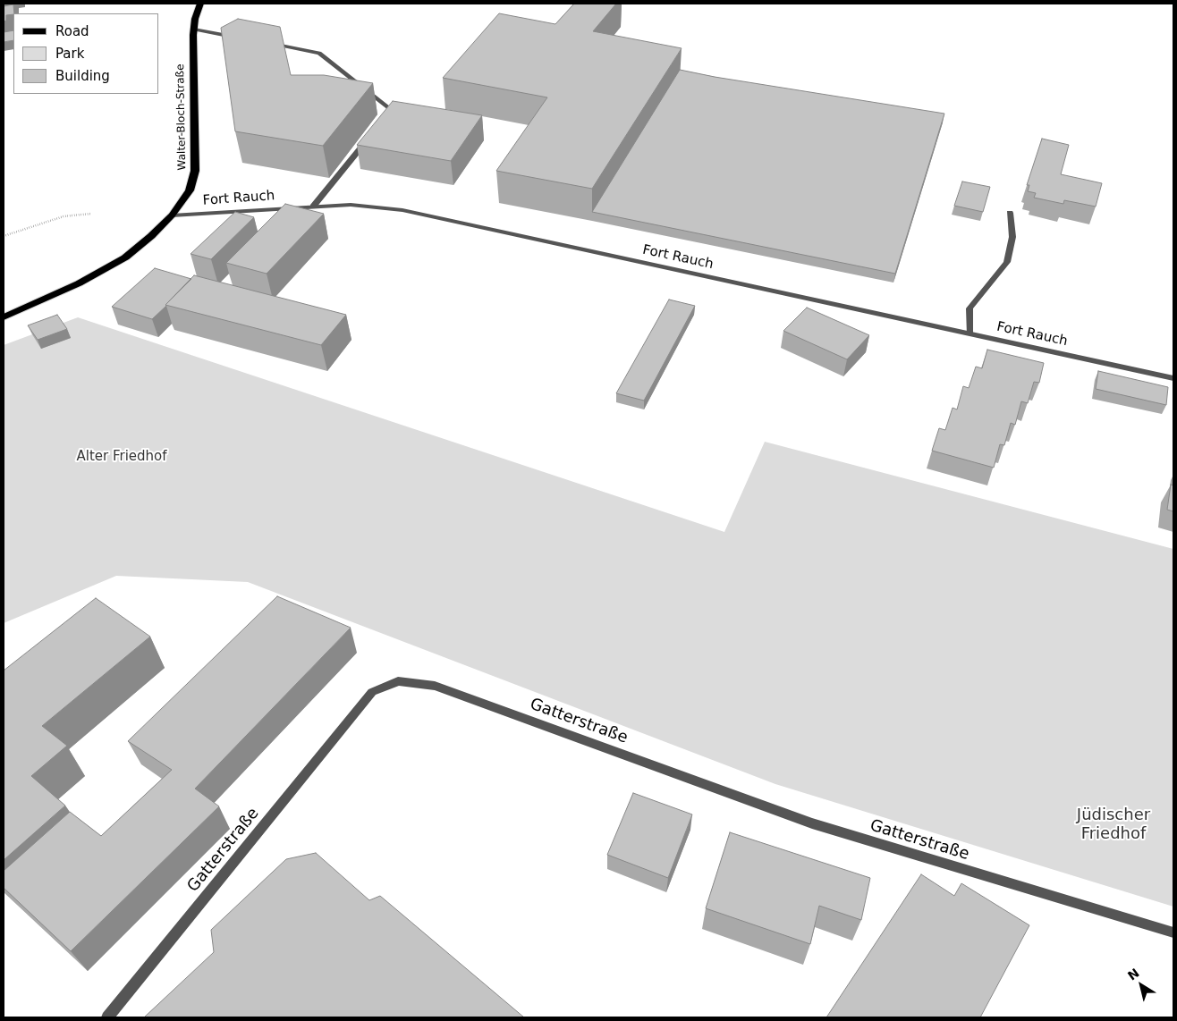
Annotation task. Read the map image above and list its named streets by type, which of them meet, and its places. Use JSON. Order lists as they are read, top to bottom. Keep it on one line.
{"streets":{"main road":["Walter-Bloch-Straße"],"street":["Fort Rauch","Gatterstraße"]},"crossings":[["Walter-Bloch-Straße","Fort Rauch"]],"parks":["Alter Friedhof","Jüdischer Friedhof"],"legend":["Road","Park","Building"],"north":"top left"}
